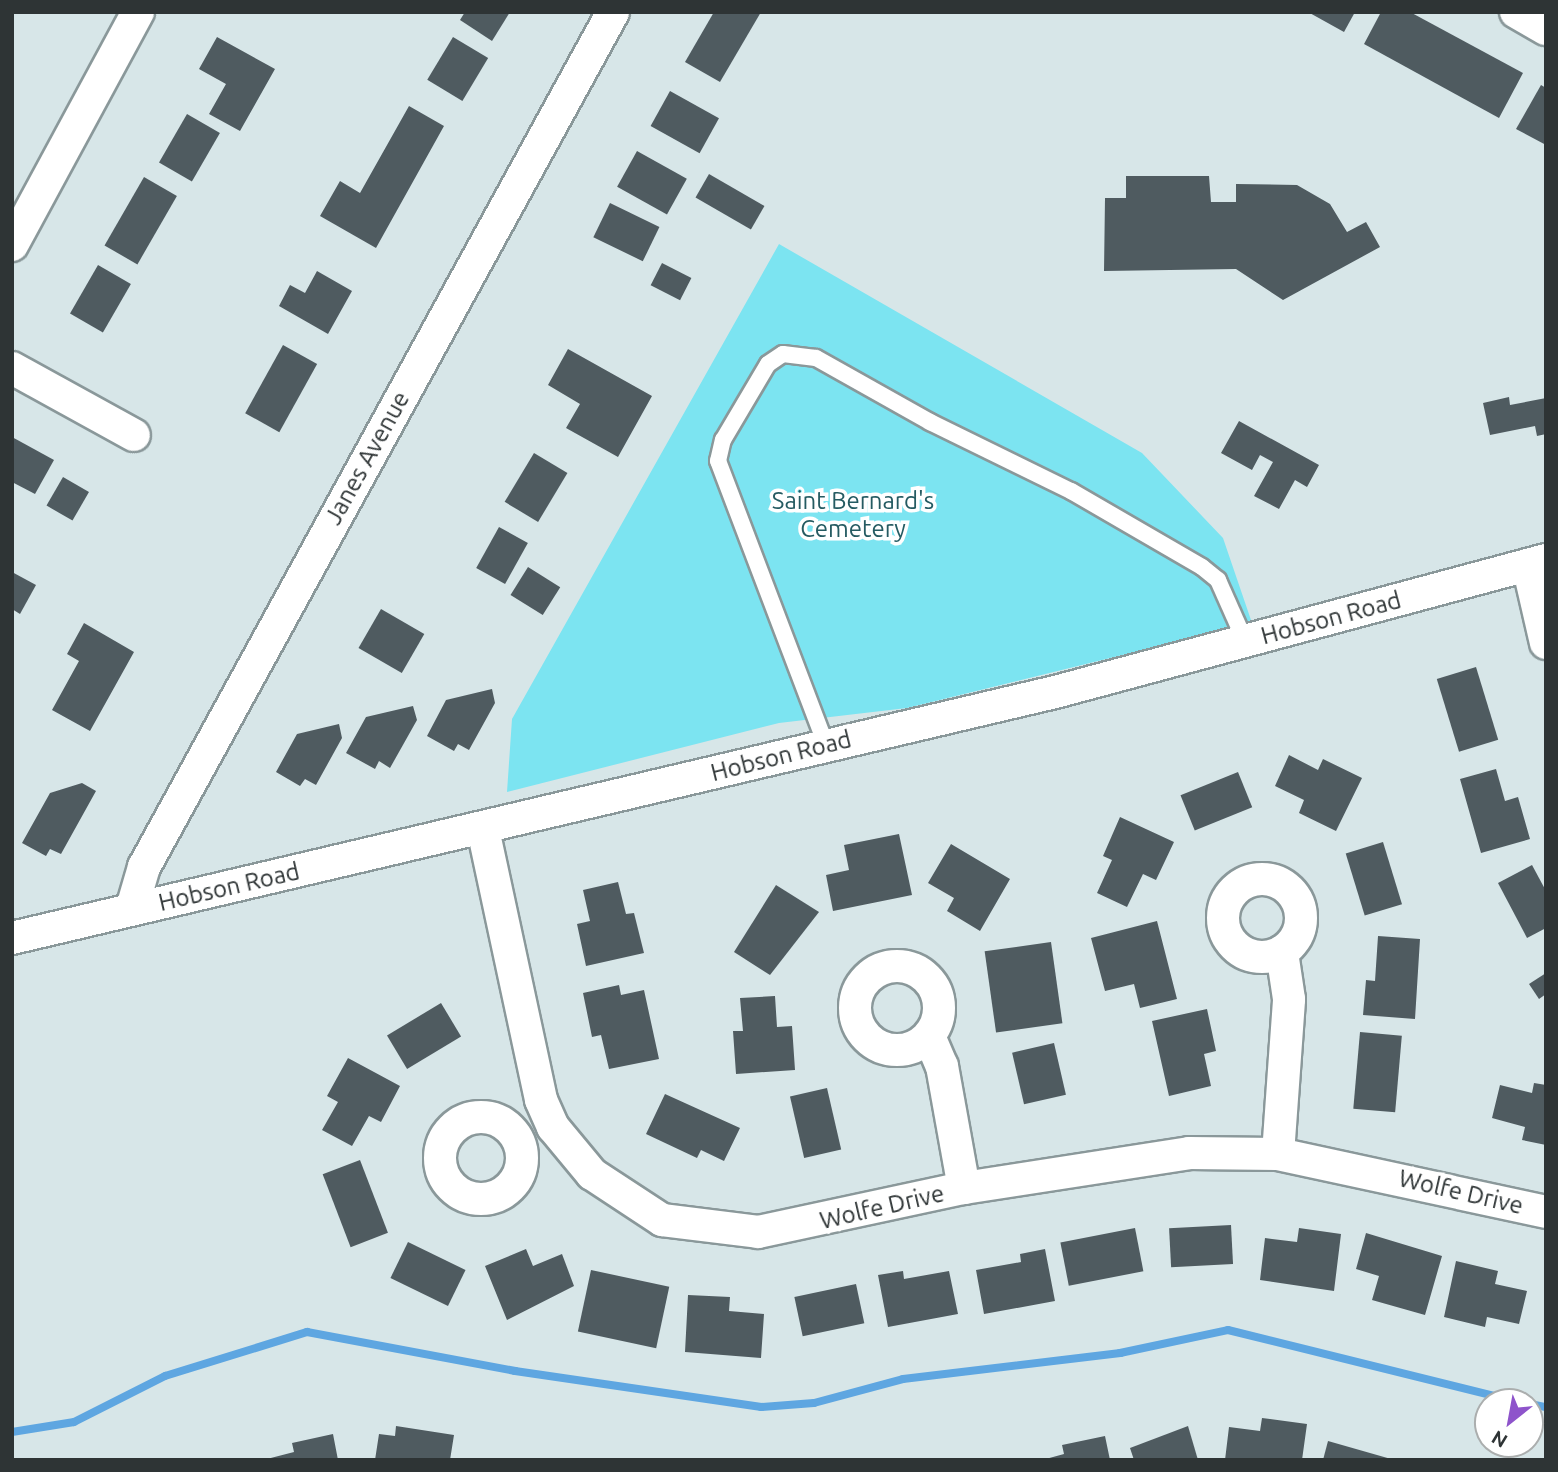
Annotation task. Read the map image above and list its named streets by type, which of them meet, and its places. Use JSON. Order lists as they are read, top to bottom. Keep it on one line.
{"streets":{"street":["Janes Avenue","Hobson Road","Wolfe Drive"]},"crossings":[["Janes Avenue","Hobson Road"],["Hobson Road","Wolfe Drive"]],"parks":["Saint Bernard's Cemetery"],"north":"bottom left"}
